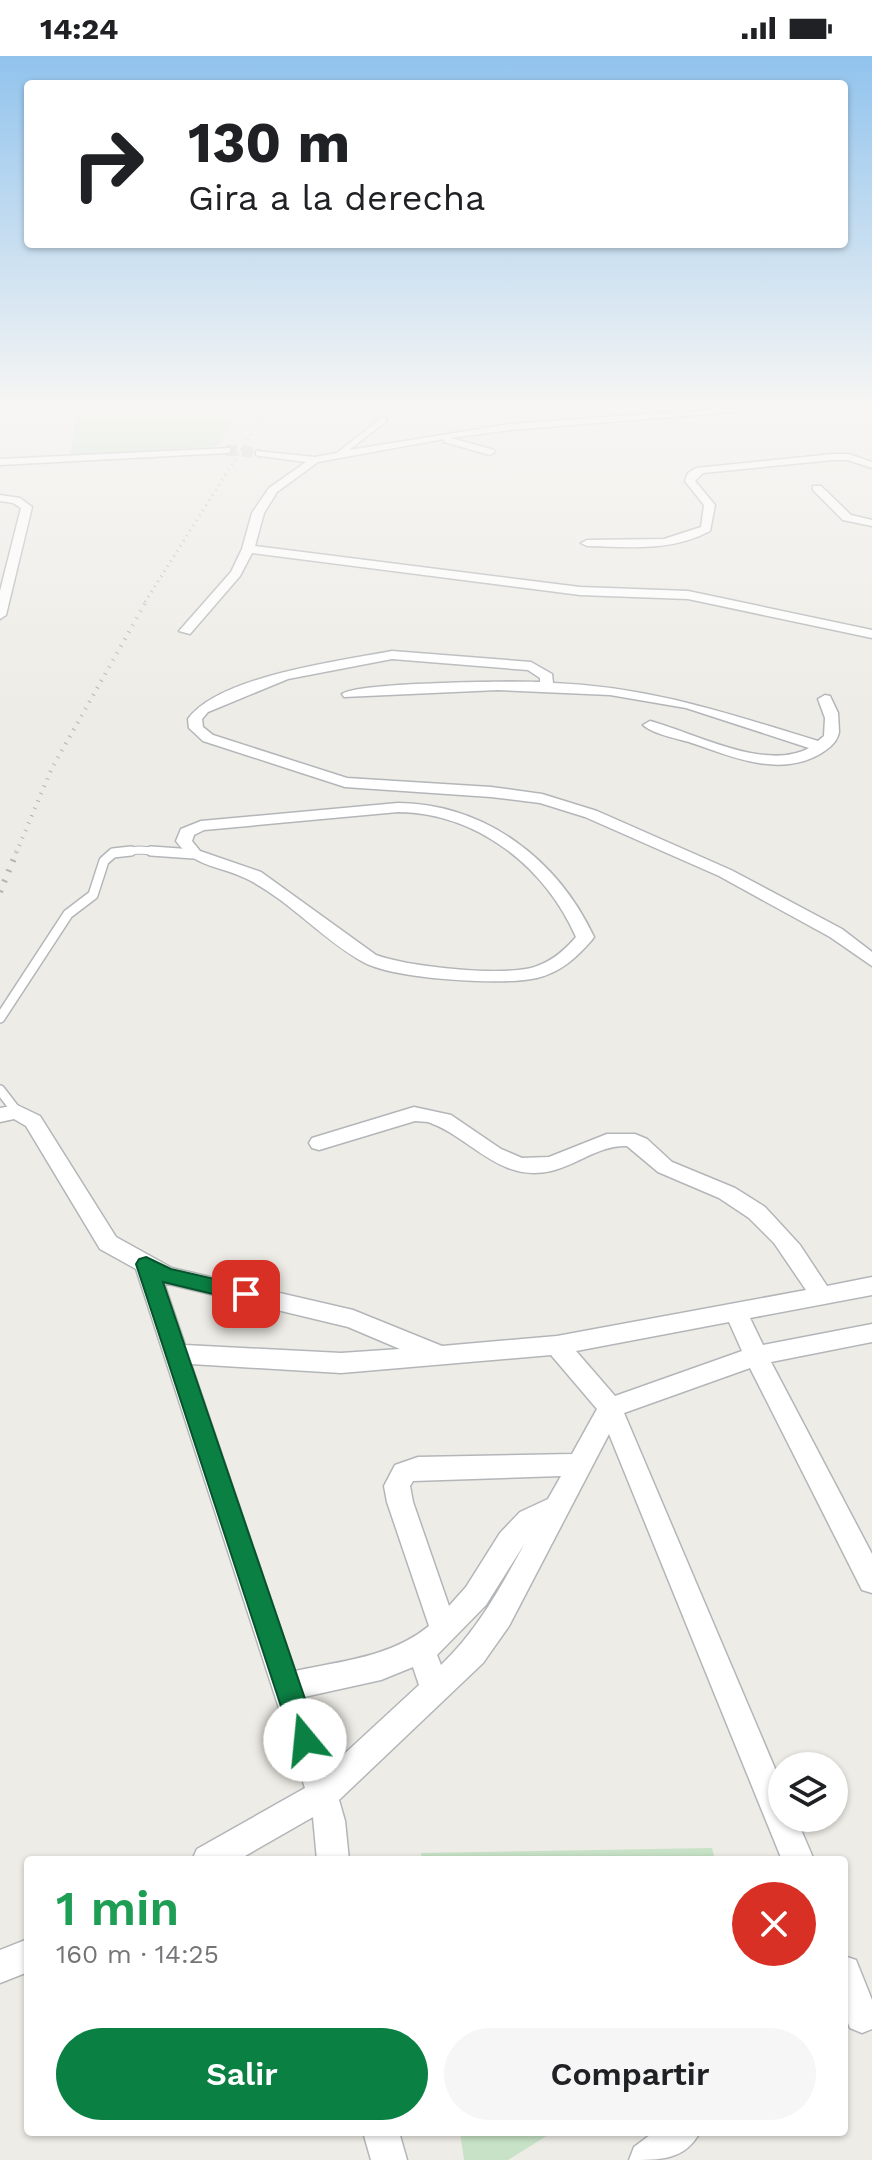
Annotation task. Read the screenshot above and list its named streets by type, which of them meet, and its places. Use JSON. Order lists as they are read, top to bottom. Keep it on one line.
{"page":{"status":"14:24","turn":["130 m","Gira a la derecha"],"heading":["1 min","160 m · 14:25"],"buttons":["Salir","Compartir"]}}
